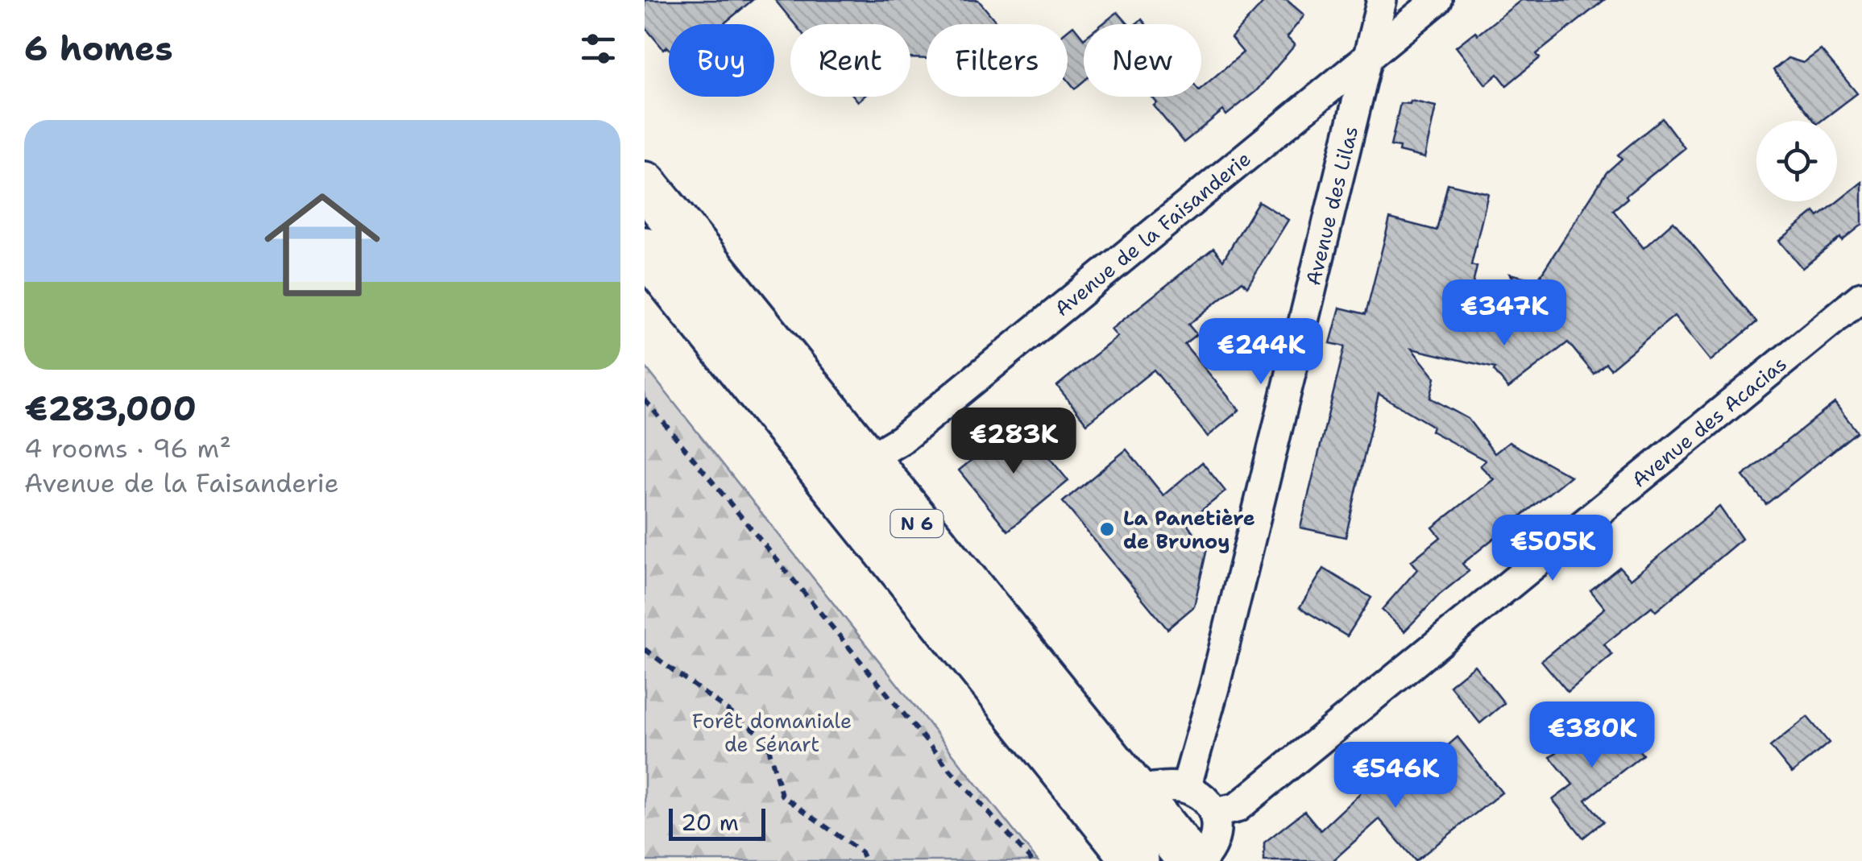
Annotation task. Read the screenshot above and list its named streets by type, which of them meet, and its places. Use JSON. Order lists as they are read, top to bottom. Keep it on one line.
{"streets":{"main road":["N 6"],"street":["Avenue des Lilas","Avenue de la Faisanderie","Avenue des Acacias"]},"crossings":[["Avenue des Lilas","Avenue de la Faisanderie"],["Avenue de la Faisanderie","N 6"]],"parks":["Forêt domaniale de Sénart"],"places":["La Panetière de Brunoy"],"scale_bar":"20 m","page":{"heading":"6 homes","chip":["Buy","Rent","Filters","New"],"list":[{"name":"€283,000","note":"4 rooms · 96 m² · Avenue de la Faisanderie"}],"price":["€347K","€244K","€283K","€505K","€380K","€546K"],"scale":"20 m"}}
